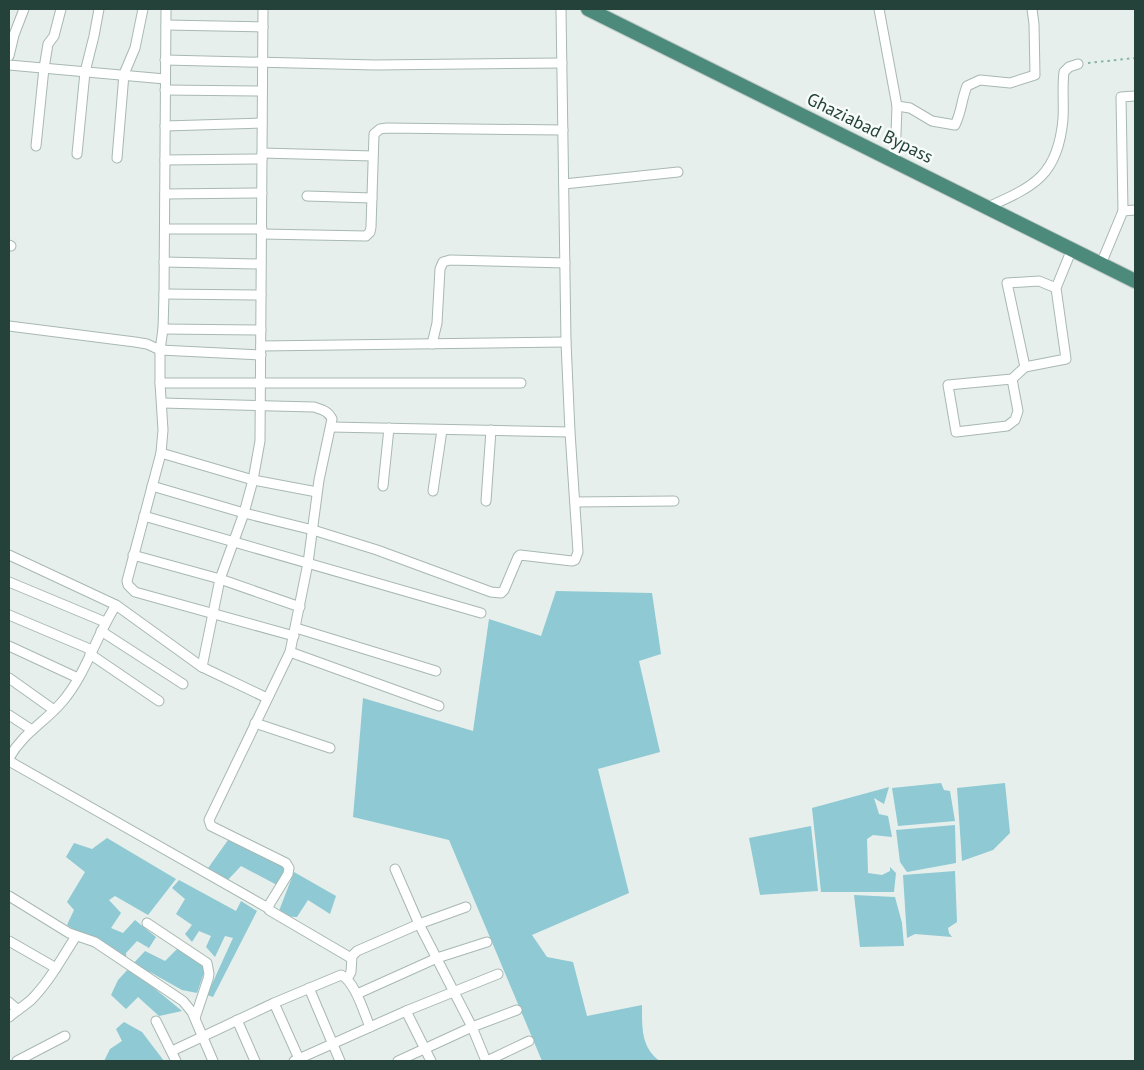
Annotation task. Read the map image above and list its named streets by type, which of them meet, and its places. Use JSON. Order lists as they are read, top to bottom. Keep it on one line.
{"streets":{"highway":["Ghaziabad Bypass"]}}
